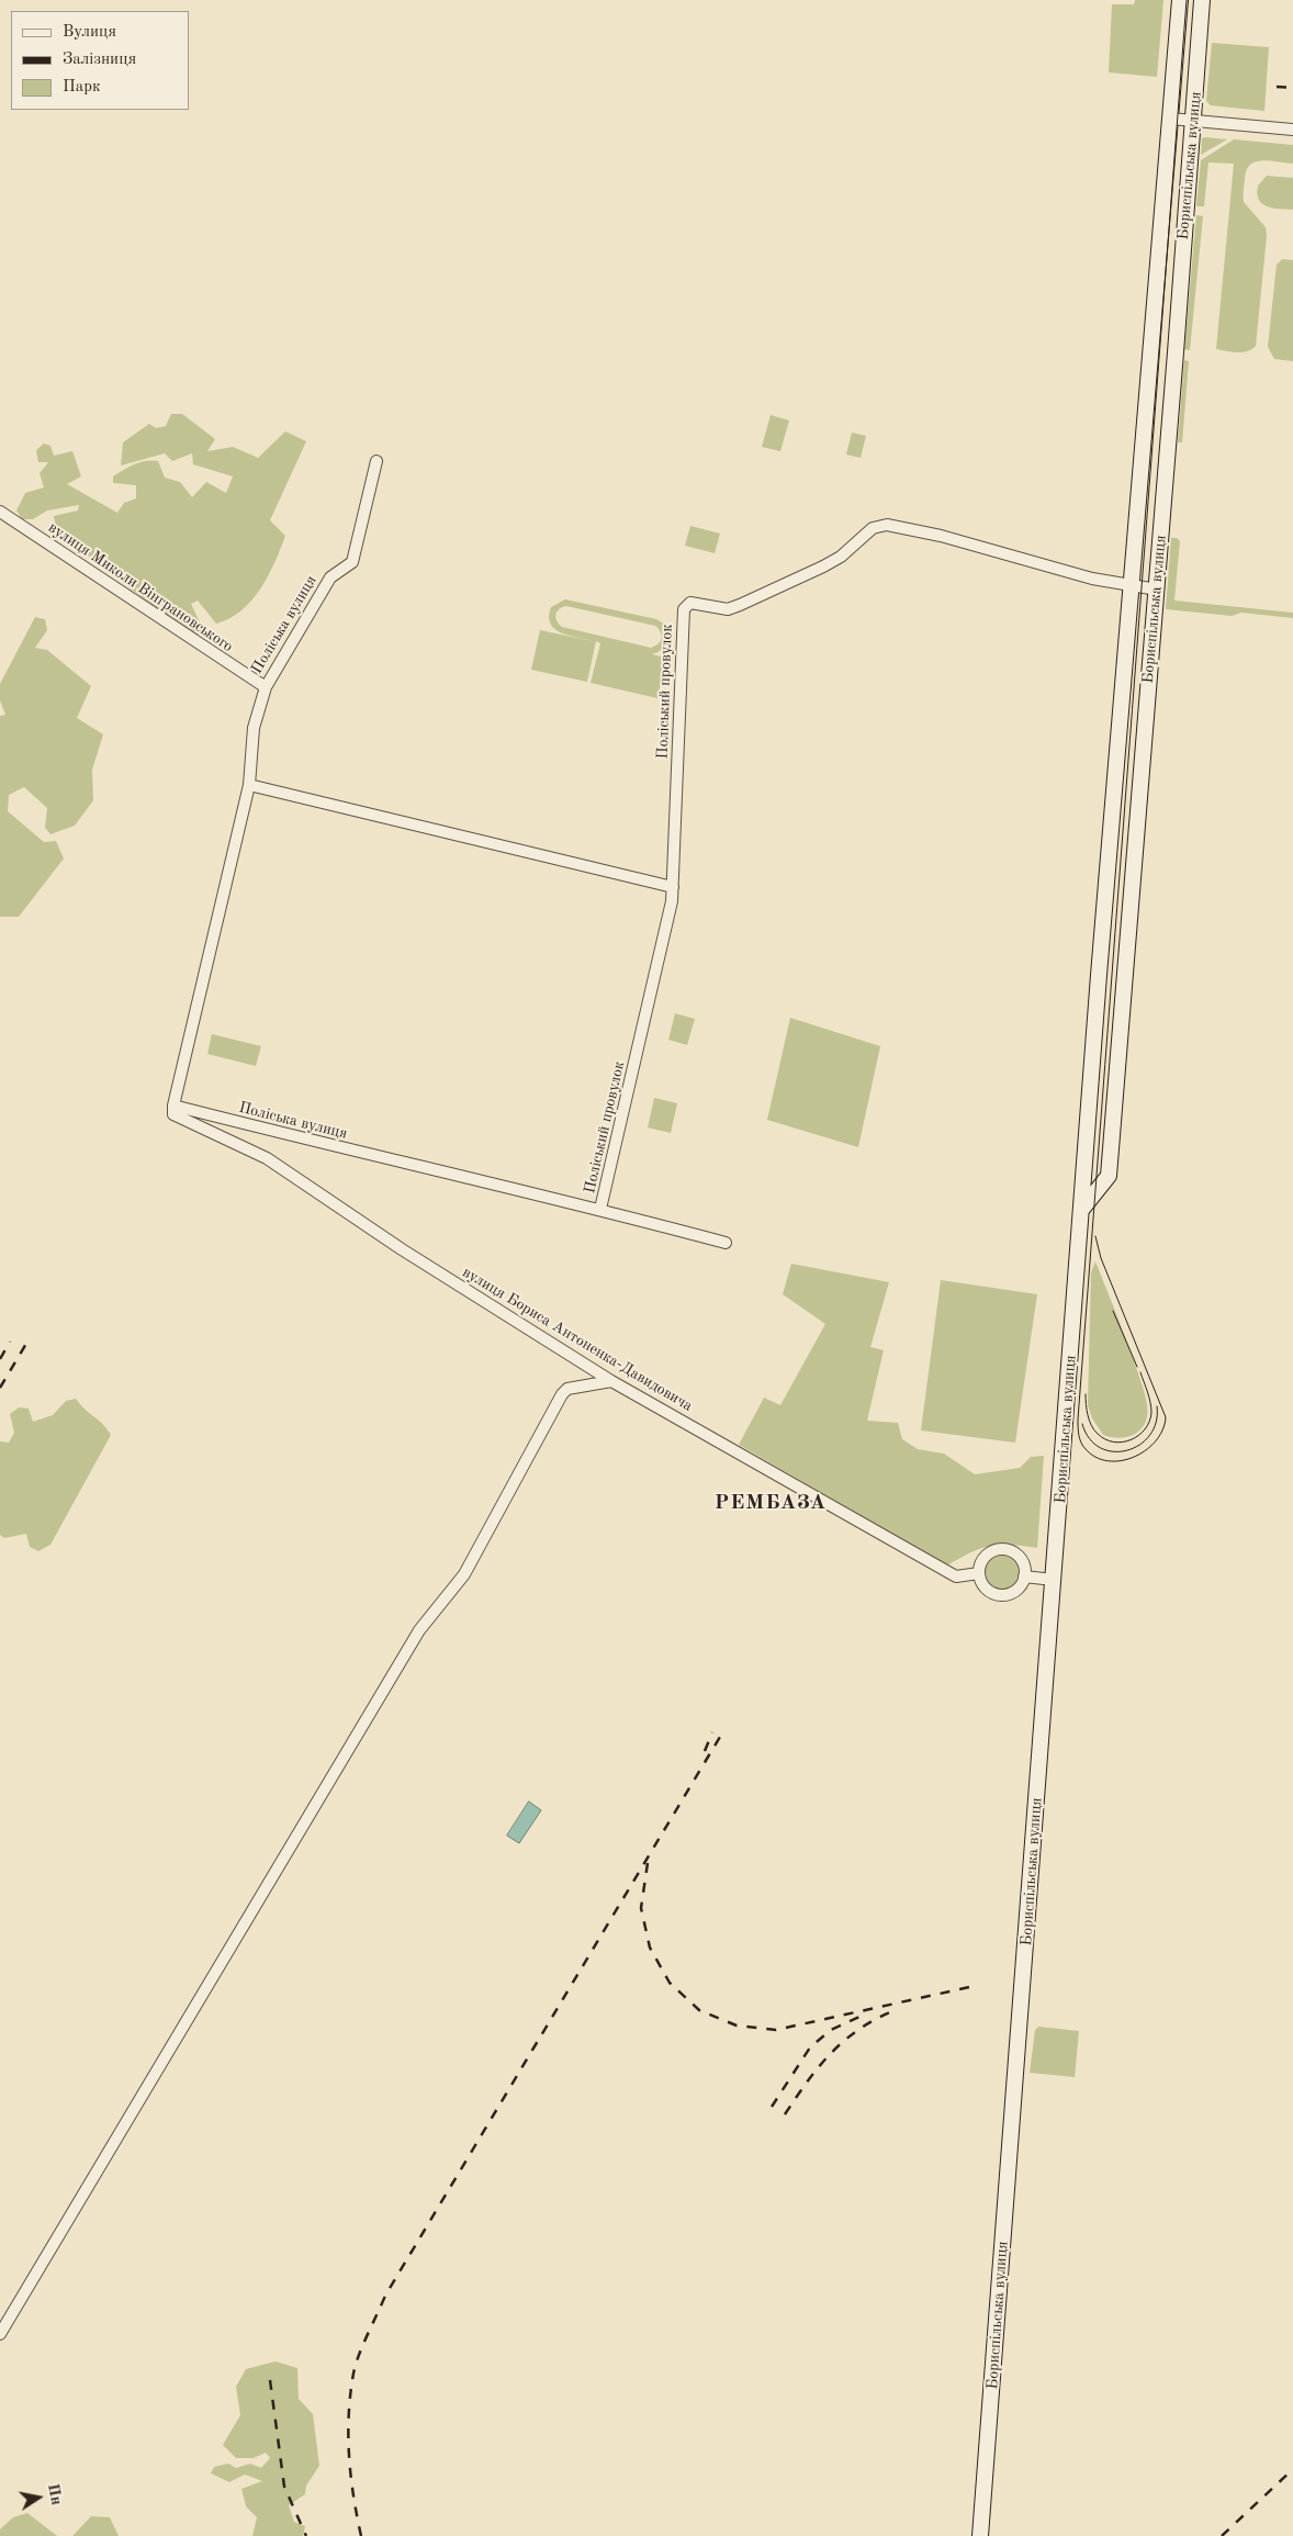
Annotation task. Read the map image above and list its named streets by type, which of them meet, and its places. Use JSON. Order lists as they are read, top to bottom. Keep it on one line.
{"streets":{"main road":["Бориспільська вулиця"],"street":["вулиця Миколи Вінграновського","Поліська вулиця","Поліський провулок","вулиця Бориса Антоненка-Давидовича"]},"crossings":[["Бориспільська вулиця","Поліський провулок"],["вулиця Миколи Вінграновського","Поліська вулиця"],["Поліська вулиця","Поліський провулок"],["Поліська вулиця","вулиця Бориса Антоненка-Давидовича"]],"districts":["РЕМБАЗА"],"legend":["Вулиця","Залізниця","Парк"],"north":"right"}
